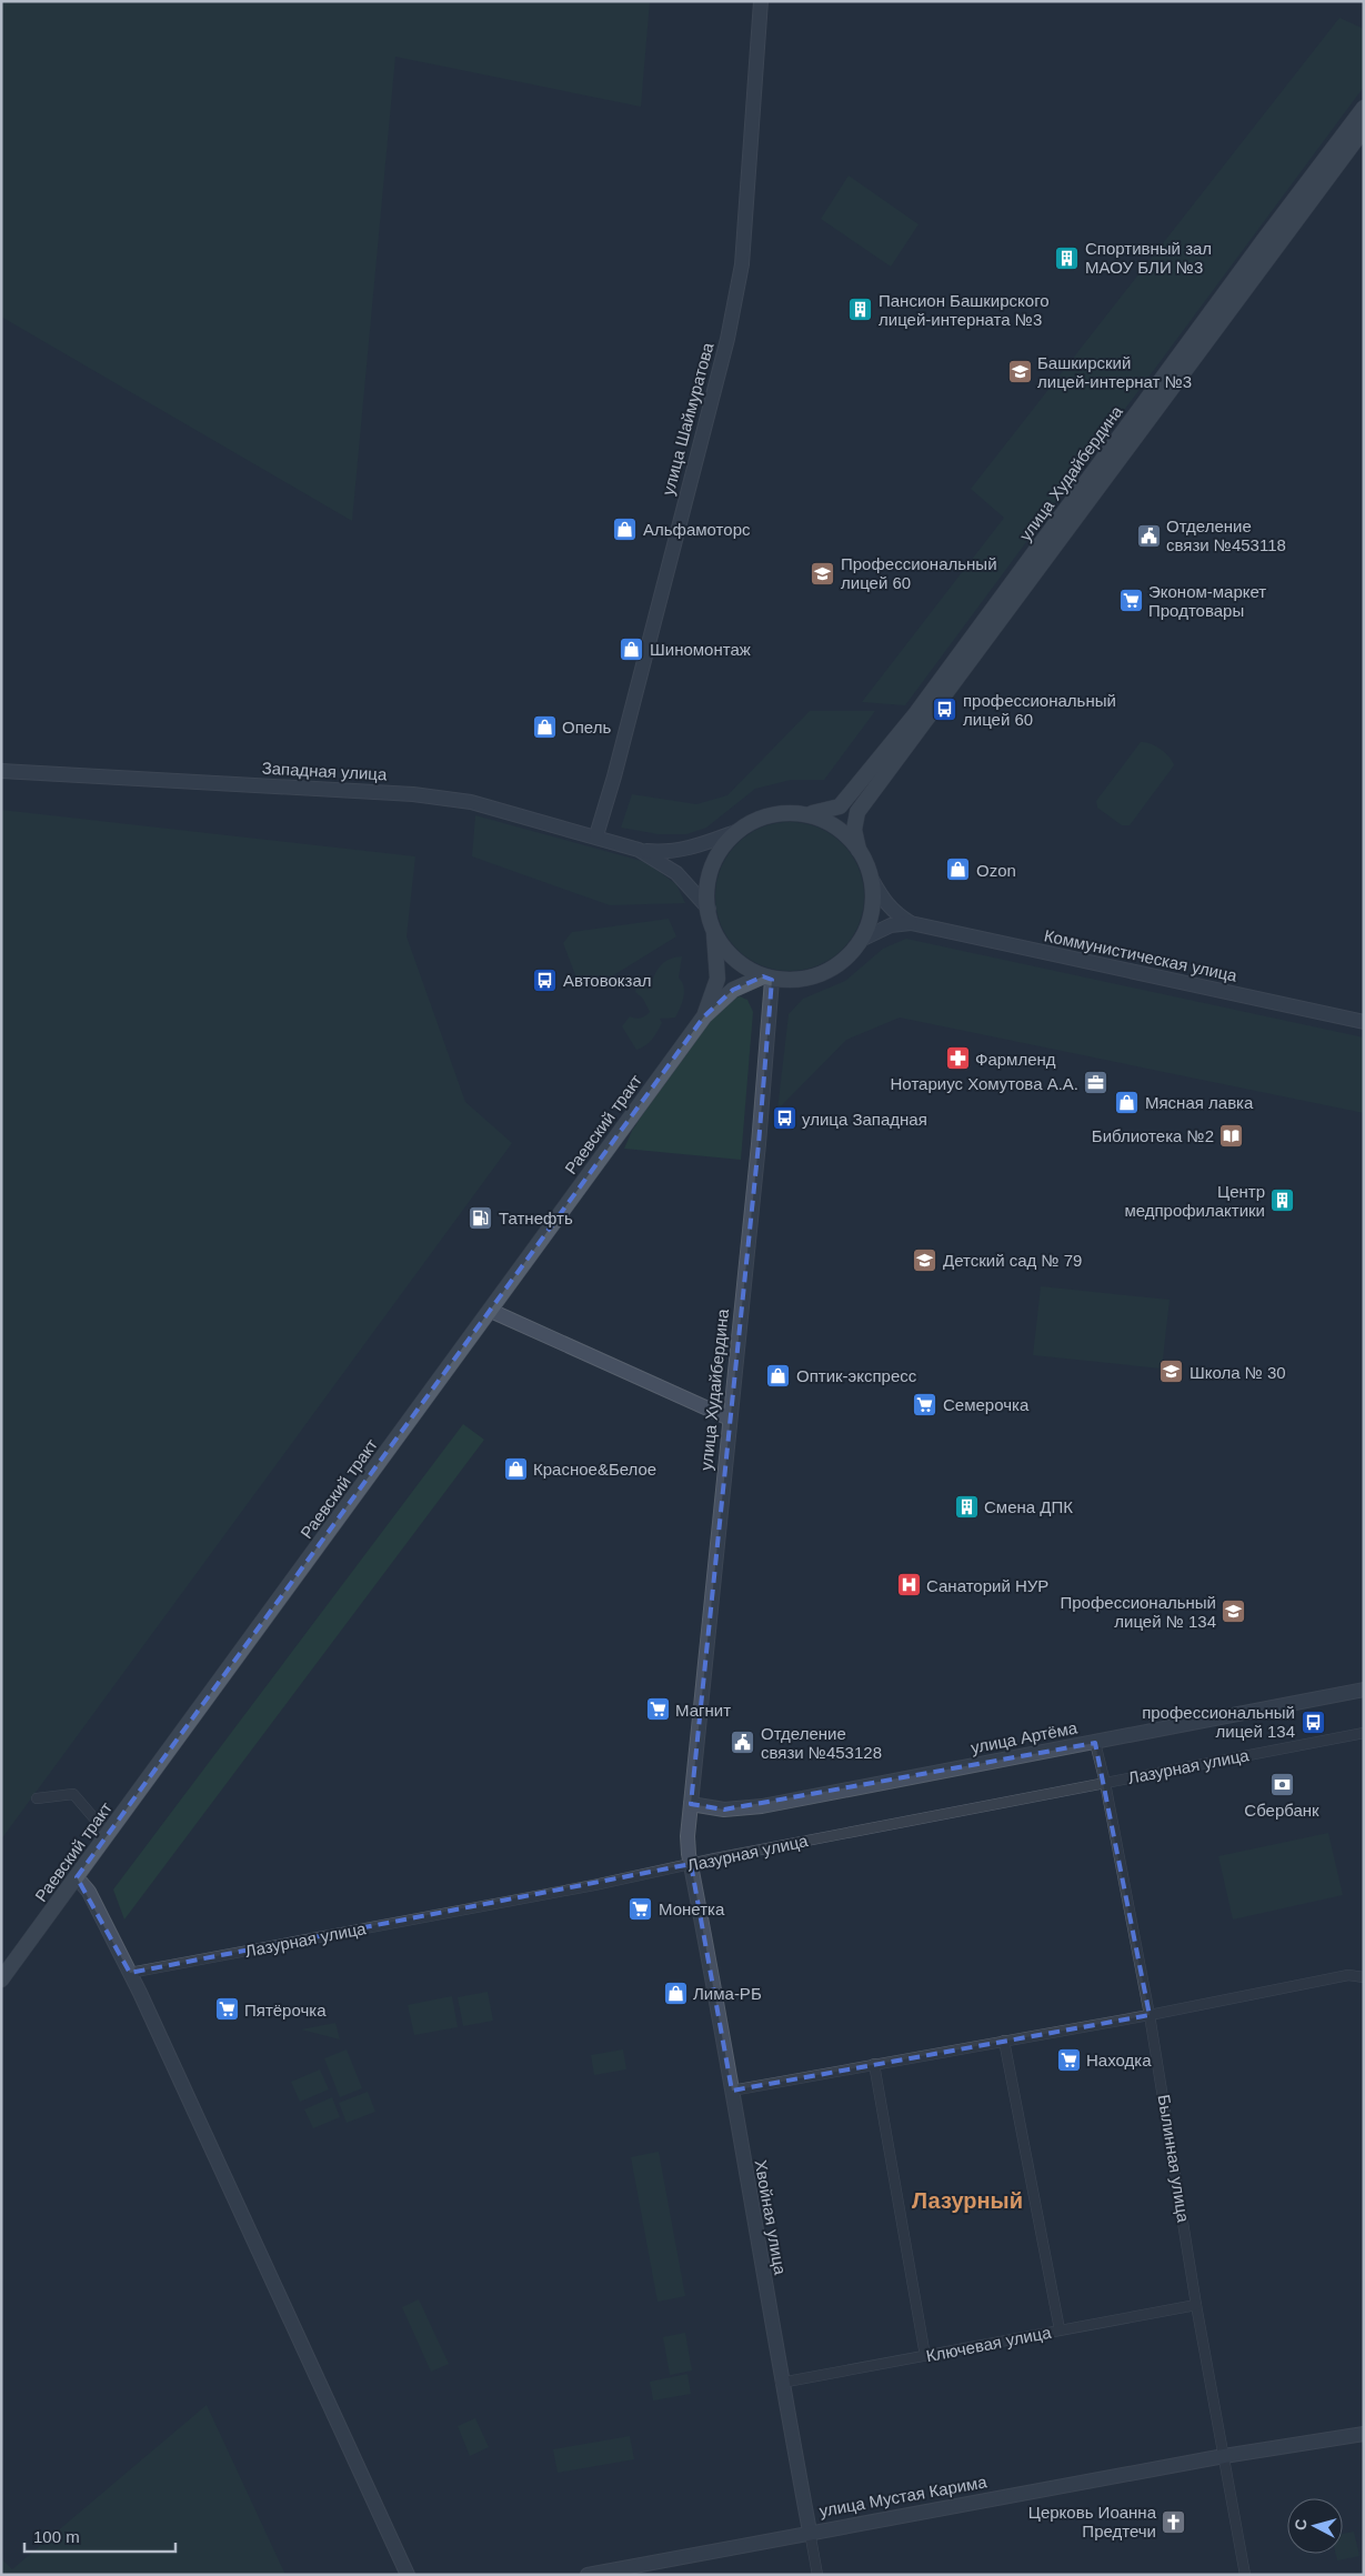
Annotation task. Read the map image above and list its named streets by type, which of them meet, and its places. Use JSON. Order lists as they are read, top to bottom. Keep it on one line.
{"streets":{"main road":["улица Шаймуратова","улица Худайбердина","Западная улица","Коммунистическая улица","Раевский тракт","улица Артёма","Хвойная улица","улица Мустая Карима"],"street":["Лазурная улица","Былинная улица","Ключевая улица"]},"crossings":[["улица Шаймуратова","Западная улица"],["улица Худайбердина","Западная улица"],["улица Худайбердина","Коммунистическая улица"],["улица Худайбердина","Раевский тракт"],["улица Худайбердина","улица Артёма"],["улица Худайбердина","Лазурная улица"],["улица Худайбердина","Хвойная улица"],["Западная улица","Коммунистическая улица"],["Западная улица","Раевский тракт"],["Коммунистическая улица","Раевский тракт"],["улица Артёма","Былинная улица"],["Лазурная улица","Былинная улица"],["Лазурная улица","Хвойная улица"],["Былинная улица","Ключевая улица"],["Былинная улица","улица Мустая Карима"],["Хвойная улица","Ключевая улица"],["Хвойная улица","улица Мустая Карима"]],"districts":["Лазурный"],"places":{"building":["Спортивный зал МАОУ БЛИ №3","Пансион Башкирского лицей-интерната №3","Центр медпрофилактики","Смена ДПК"],"school or university":["Башкирский лицей-интернат №3","Профессиональный лицей 60","Детский сад № 79","Школа № 30","Профессиональный лицей № 134"],"shop":["Альфамоторс","Шиномонтаж","Опель","Ozon","Мясная лавка","Оптик-экспресс","Красное&Белое","Лима-РБ"],"public building":["Отделение связи №453118","Отделение связи №453128"],"supermarket":["Эконом-маркет Продтовары","Семерочка","Магнит","Монетка","Пятёрочка","Находка"],"bus stop":["профессиональный лицей 60","Автовокзал","улица Западная","профессиональный лицей 134"],"pharmacy":["Фармленд"],"office":["Нотариус Хомутова А.А."],"library":["Библиотека №2"],"fuel station":["Татнефть"],"hospital":["Санаторий НУР"],"bank":["Сбербанк"],"church":["Церковь Иоанна Предтечи"]},"scale_bar":"100 m","north":"left"}
